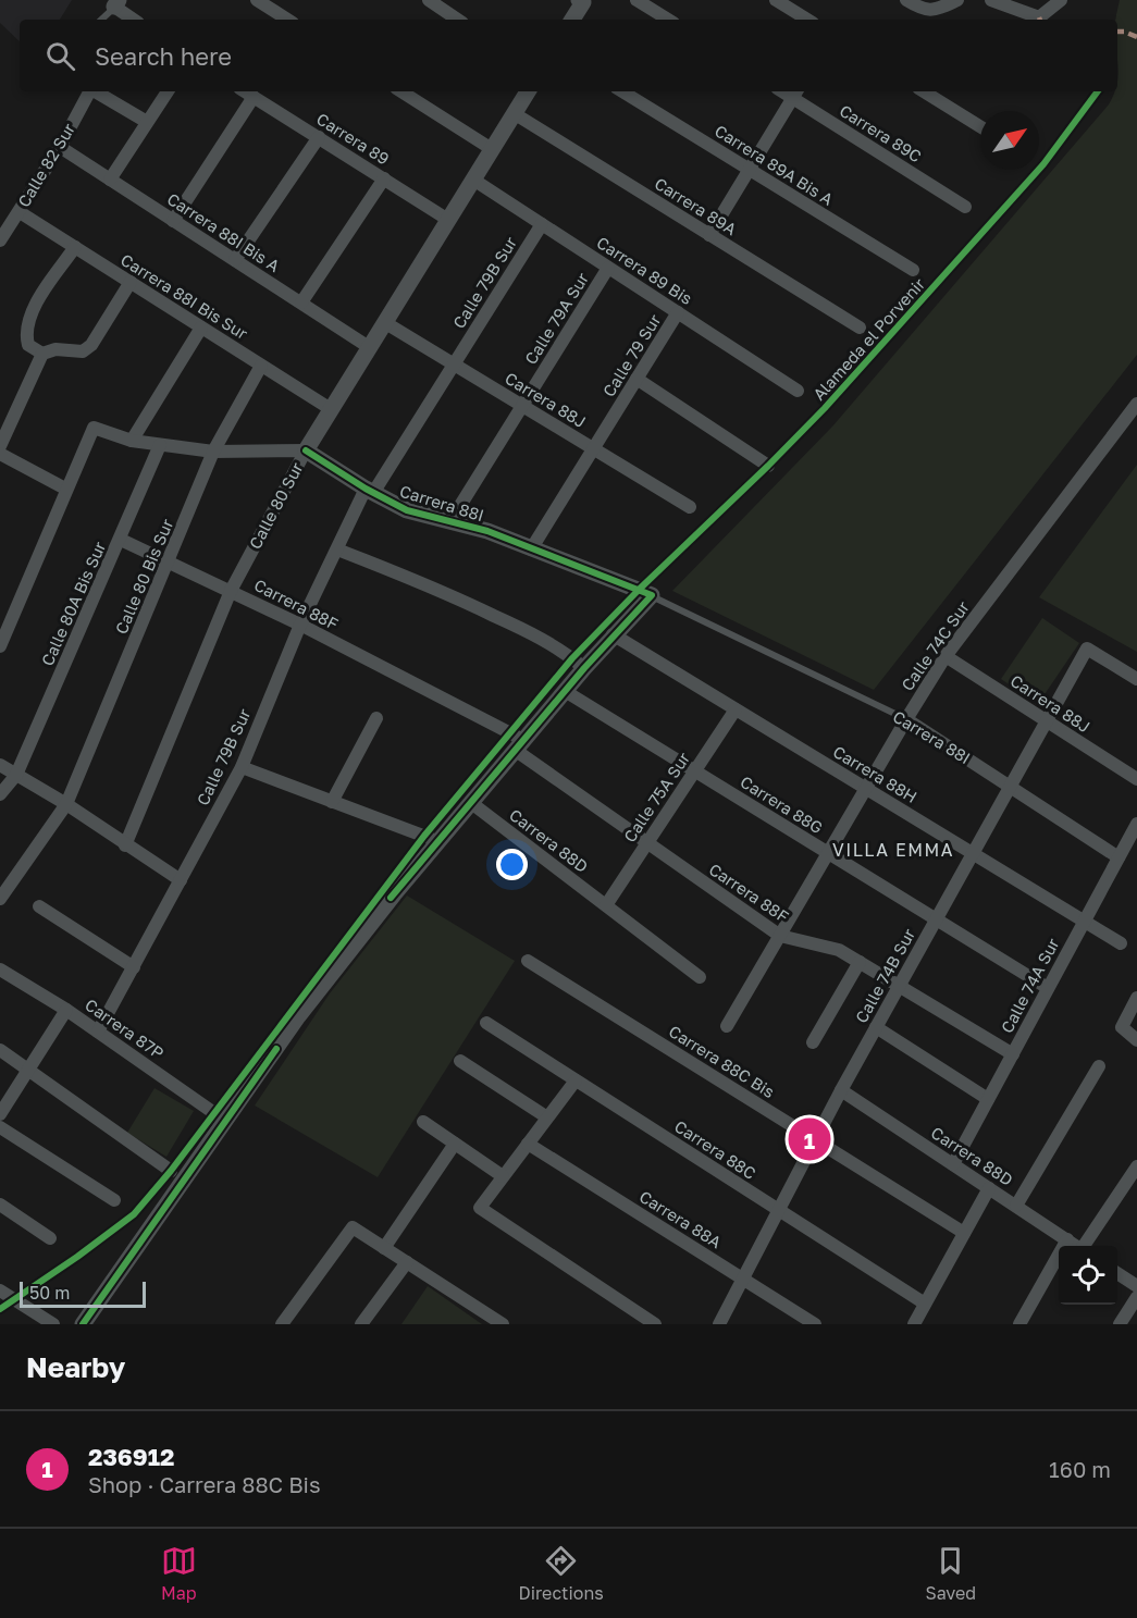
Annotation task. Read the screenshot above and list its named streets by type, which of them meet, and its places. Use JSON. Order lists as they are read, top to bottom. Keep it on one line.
{"streets":{"street":["Carrera 89C","Carrera 89","Calle 82 Sur","Carrera 89A Bis A","Carrera 89A","Carrera 88I Bis A","Carrera 89 Bis","Calle 79B Sur","Carrera 88I Bis Sur","Calle 79A Sur","Calle 79 Sur","Carrera 88J","Carrera 88I","Calle 80 Sur","Calle 80 Bis Sur","Calle 80A Bis Sur","Carrera 88F","Calle 74C Sur","Carrera 88H","Calle 75A Sur","Carrera 88G","Carrera 88D","Calle 74B Sur","Calle 74A Sur","Carrera 87P","Carrera 88C Bis","Carrera 88C","Carrera 88A"],"cycle path":["Alameda el Porvenir"]},"crossings":[["Carrera 89","Calle 80 Sur"],["Calle 82 Sur","Carrera 88I Bis A"],["Calle 82 Sur","Carrera 88I Bis Sur"],["Carrera 89A","Calle 80 Sur"],["Carrera 88I Bis A","Calle 80 Sur"],["Carrera 89 Bis","Calle 79B Sur"],["Carrera 89 Bis","Calle 79A Sur"],["Carrera 89 Bis","Calle 79 Sur"],["Carrera 89 Bis","Calle 80 Sur"],["Calle 79B Sur","Carrera 88J"],["Calle 79B Sur","Carrera 88I"],["Calle 79B Sur","Carrera 88F"],["Calle 79B Sur","Carrera 87P"],["Carrera 88I Bis Sur","Calle 80 Sur"],["Carrera 88I Bis Sur","Calle 80 Bis Sur"],["Calle 79A Sur","Carrera 88J"],["Calle 79A Sur","Carrera 88I"],["Calle 79 Sur","Carrera 88J"],["Calle 79 Sur","Carrera 88I"],["Carrera 88J","Calle 80 Sur"],["Carrera 88J","Calle 74C Sur"],["Carrera 88J","Calle 74B Sur"],["Carrera 88I","Calle 80 Sur"],["Carrera 88I","Calle 74C Sur"],["Carrera 88I","Calle 74B Sur"],["Carrera 88I","Calle 74A Sur"],["Calle 80 Sur","Carrera 88F"],["Calle 80 Bis Sur","Carrera 88F"],["Calle 80A Bis Sur","Carrera 88F"],["Carrera 88F","Calle 74C Sur"],["Carrera 88F","Calle 75A Sur"],["Carrera 88F","Calle 74B Sur"],["Carrera 88F","Calle 74A Sur"],["Calle 74C Sur","Carrera 88H"],["Calle 74C Sur","Carrera 88G"],["Carrera 88H","Calle 75A Sur"],["Carrera 88H","Calle 74B Sur"],["Carrera 88H","Calle 74A Sur"],["Calle 75A Sur","Carrera 88G"],["Calle 75A Sur","Carrera 88D"],["Carrera 88G","Calle 74B Sur"],["Carrera 88G","Calle 74A Sur"],["Carrera 88D","Calle 74B Sur"],["Carrera 88D","Calle 74A Sur"],["Calle 74B Sur","Carrera 88C Bis"],["Calle 74B Sur","Carrera 88C"],["Calle 74B Sur","Carrera 88A"]],"districts":["VILLA EMMA"],"scale_bar":"50 m","north":"top right","page":{"search":"Search here","pins":"1","scale":"50 m","heading":"Nearby","list":[{"mark":"1","name":"236912","note":"Shop · Carrera 88C Bis","value":"160 m"}],"nav":["Map","Directions","Saved"]}}
